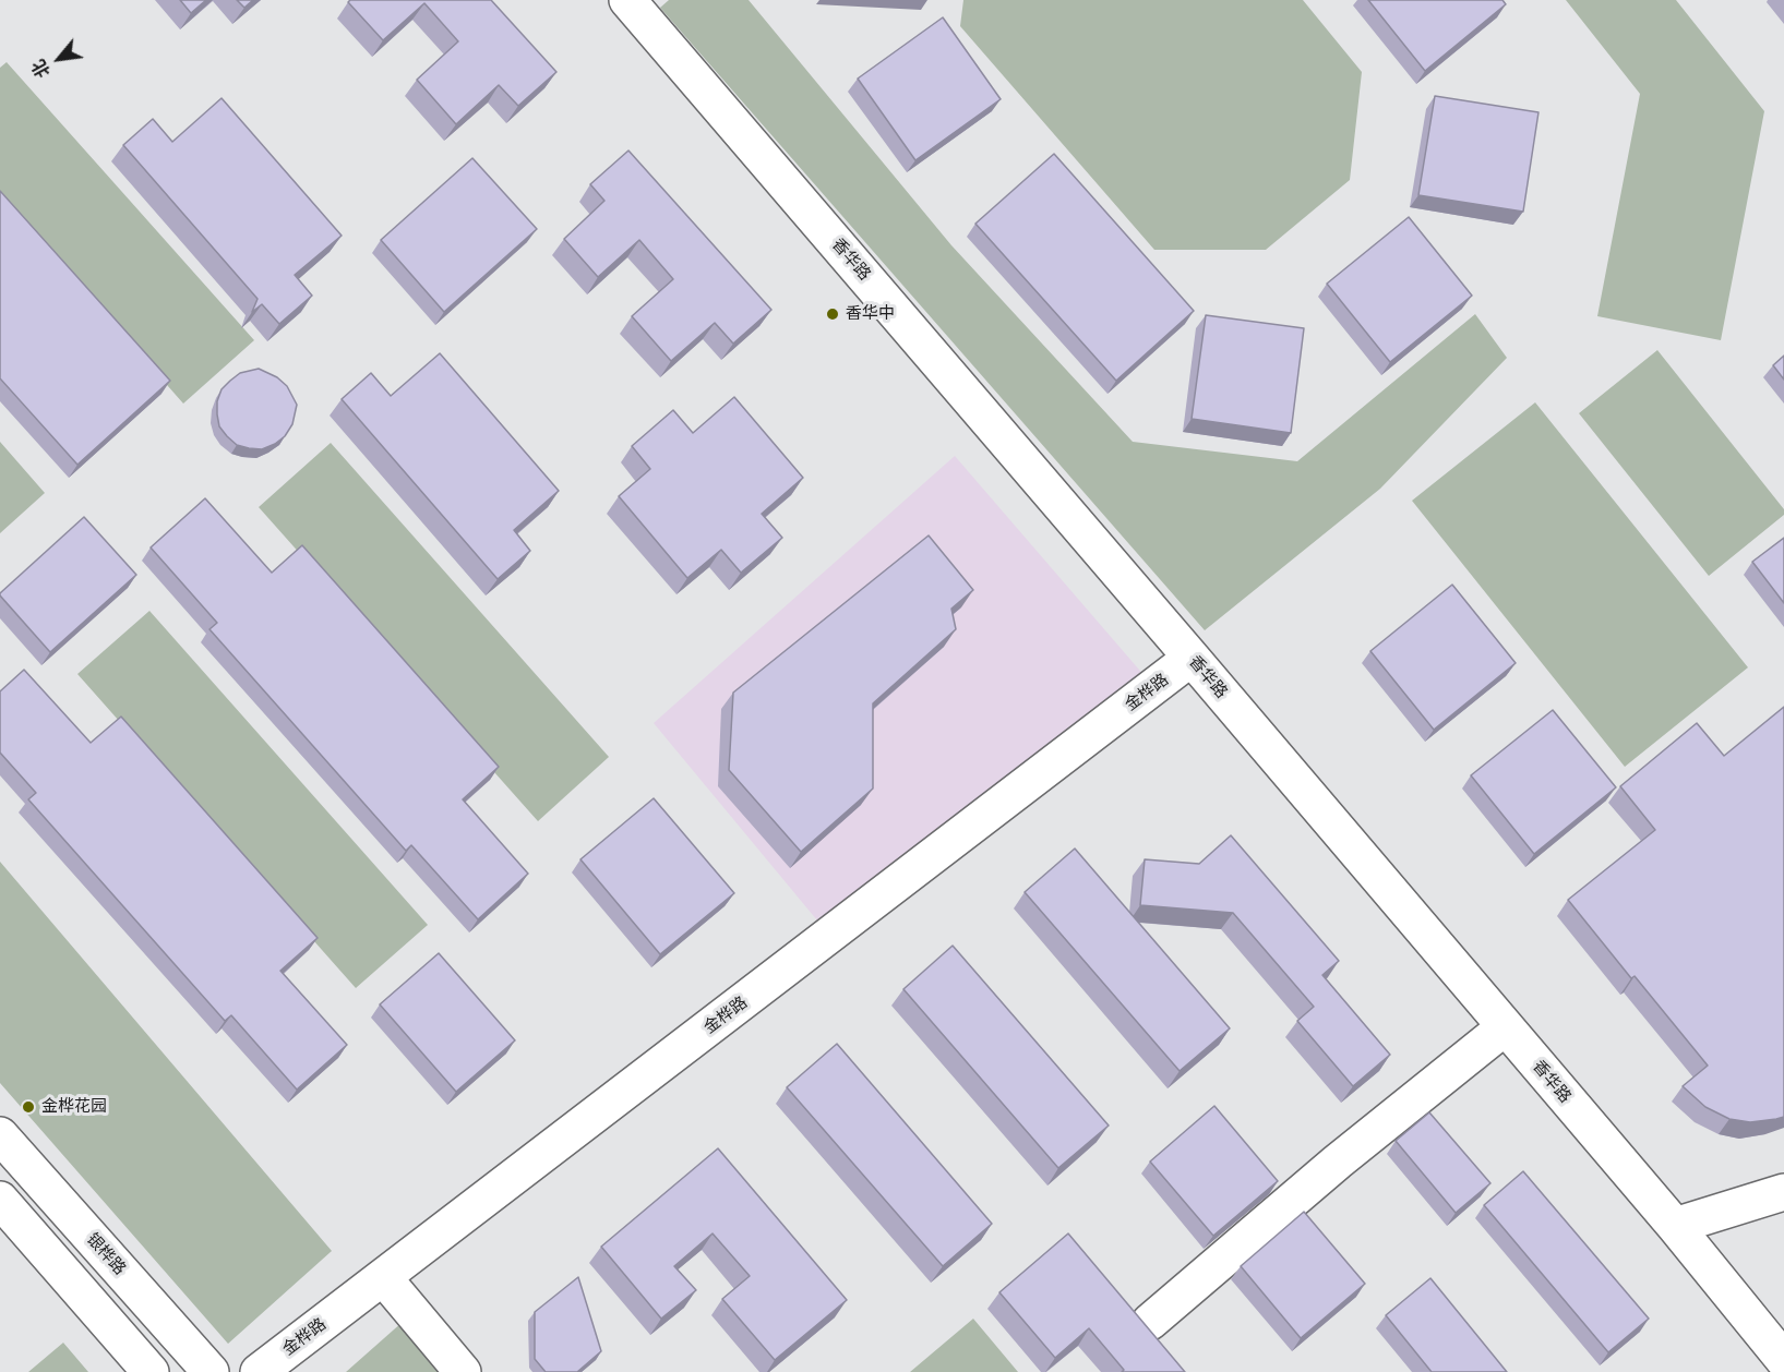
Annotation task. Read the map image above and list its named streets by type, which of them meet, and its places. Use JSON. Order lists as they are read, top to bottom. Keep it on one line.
{"streets":{"street":["香华路","金桦路","银桦路"]},"crossings":[["香华路","金桦路"]],"places":["香华中","金桦花园"],"north":"bottom left"}
